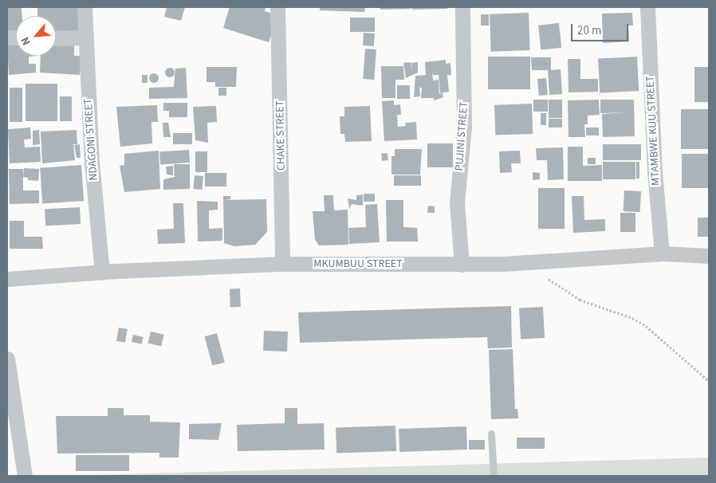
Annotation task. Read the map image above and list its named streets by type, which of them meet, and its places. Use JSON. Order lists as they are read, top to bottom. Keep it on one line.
{"streets":{"street":["MTAMBWE KUU STREET","CHAKE STREET","PUJINI STREET","NDAGONI STREET","MKUMBUU STREET"]},"crossings":[["MTAMBWE KUU STREET","MKUMBUU STREET"],["CHAKE STREET","MKUMBUU STREET"],["PUJINI STREET","MKUMBUU STREET"],["NDAGONI STREET","MKUMBUU STREET"]],"scale_bar":"20 m","north":"bottom left"}
